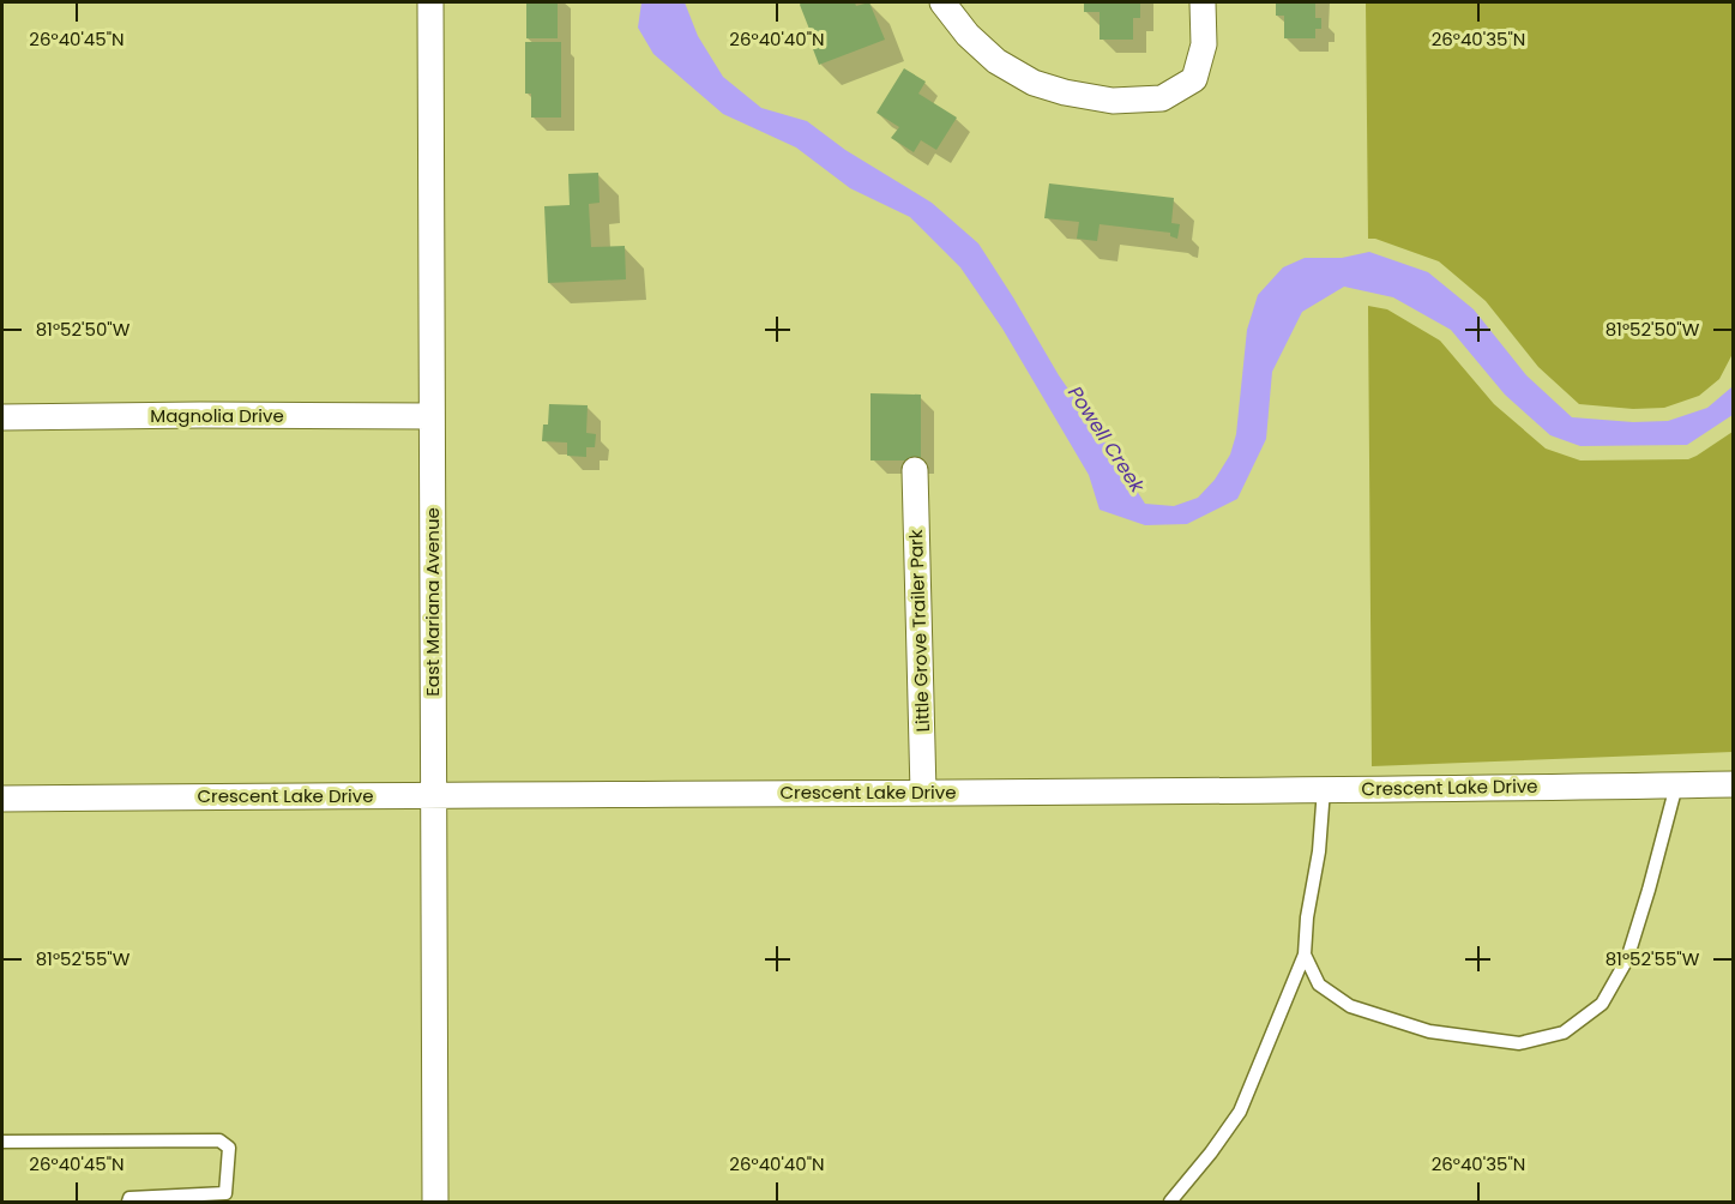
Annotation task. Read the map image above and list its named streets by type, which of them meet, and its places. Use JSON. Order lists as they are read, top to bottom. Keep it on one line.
{"streets":{"street":["Magnolia Drive","East Mariana Avenue","Little Grove Trailer Park","Crescent Lake Drive"]},"crossings":[["Magnolia Drive","East Mariana Avenue"],["East Mariana Avenue","Crescent Lake Drive"],["Little Grove Trailer Park","Crescent Lake Drive"]],"water":["Powell Creek"],"coordinates":["26°40'45\"N","26°40'40\"N","26°40'35\"N","81°52'50\"W","81°52'55\"W"]}
